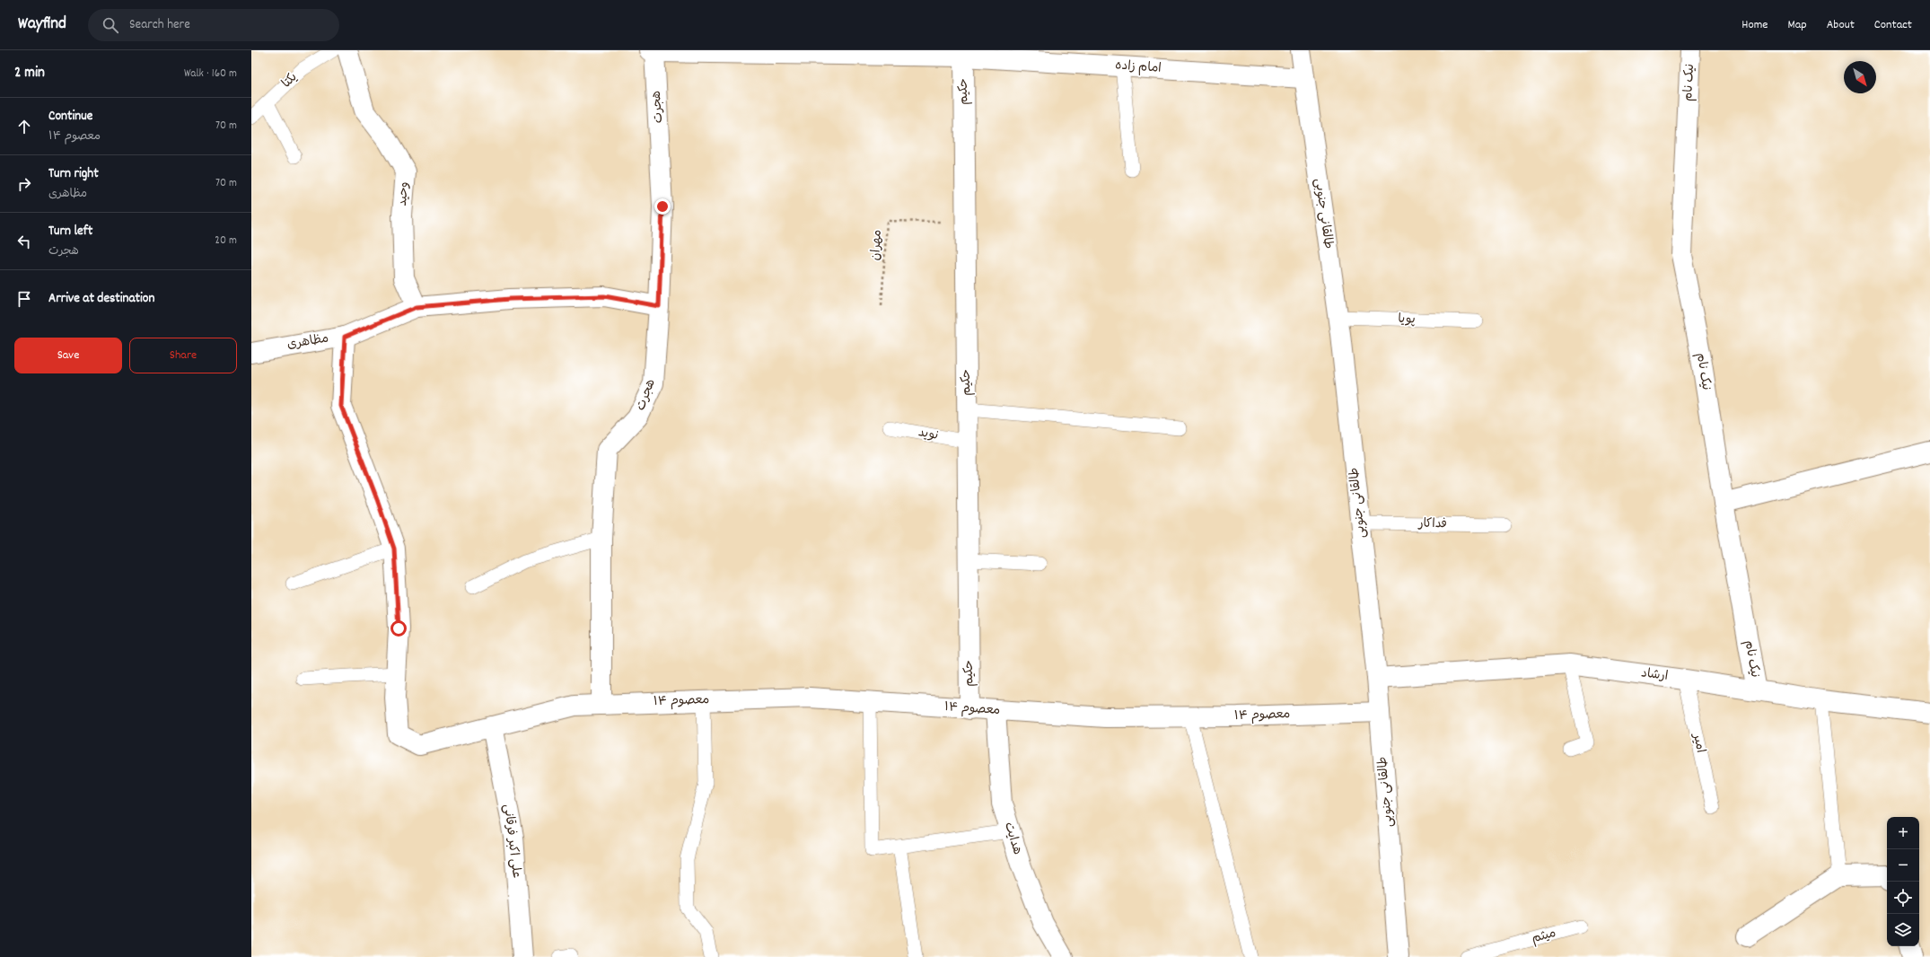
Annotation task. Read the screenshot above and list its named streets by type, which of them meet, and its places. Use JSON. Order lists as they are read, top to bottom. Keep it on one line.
{"streets":{"street":["امام زاده","نیک نام","حکیم","هجرت","وحید","طالقانی جنوبی","مظاهری","ارشاد","۱۴ معصوم","هدایت","علی اکبر فرقانی"],"lane":["یکتا","پویا","نوید","فداکار","امیر","میثم"],"path":["مهران"]},"crossings":[["امام زاده","حکیم"],["امام زاده","هجرت"],["امام زاده","طالقانی جنوبی"],["نیک نام","ارشاد"],["حکیم","مهران"],["حکیم","نوید"],["حکیم","۱۴ معصوم"],["هجرت","مظاهری"],["هجرت","۱۴ معصوم"],["وحید","مظاهری"],["طالقانی جنوبی","پویا"],["طالقانی جنوبی","فداکار"],["طالقانی جنوبی","ارشاد"],["طالقانی جنوبی","۱۴ معصوم"],["مظاهری","۱۴ معصوم"],["ارشاد","امیر"],["۱۴ معصوم","هدایت"],["۱۴ معصوم","علی اکبر فرقانی"]],"north":"bottom right","page":{"header":"Wayfind","search":"Search here","nav":["Home","Map","About","Contact"],"heading":["2 min","Walk · 160 m"],"list":[["Continue","۱۴ معصوم","70 m"],["Turn right","مظاهری","70 m"],["Turn left","هجرت","20 m"],"Arrive at destination"],"buttons":["Save","Share"],"map_buttons":["+","−"]}}
